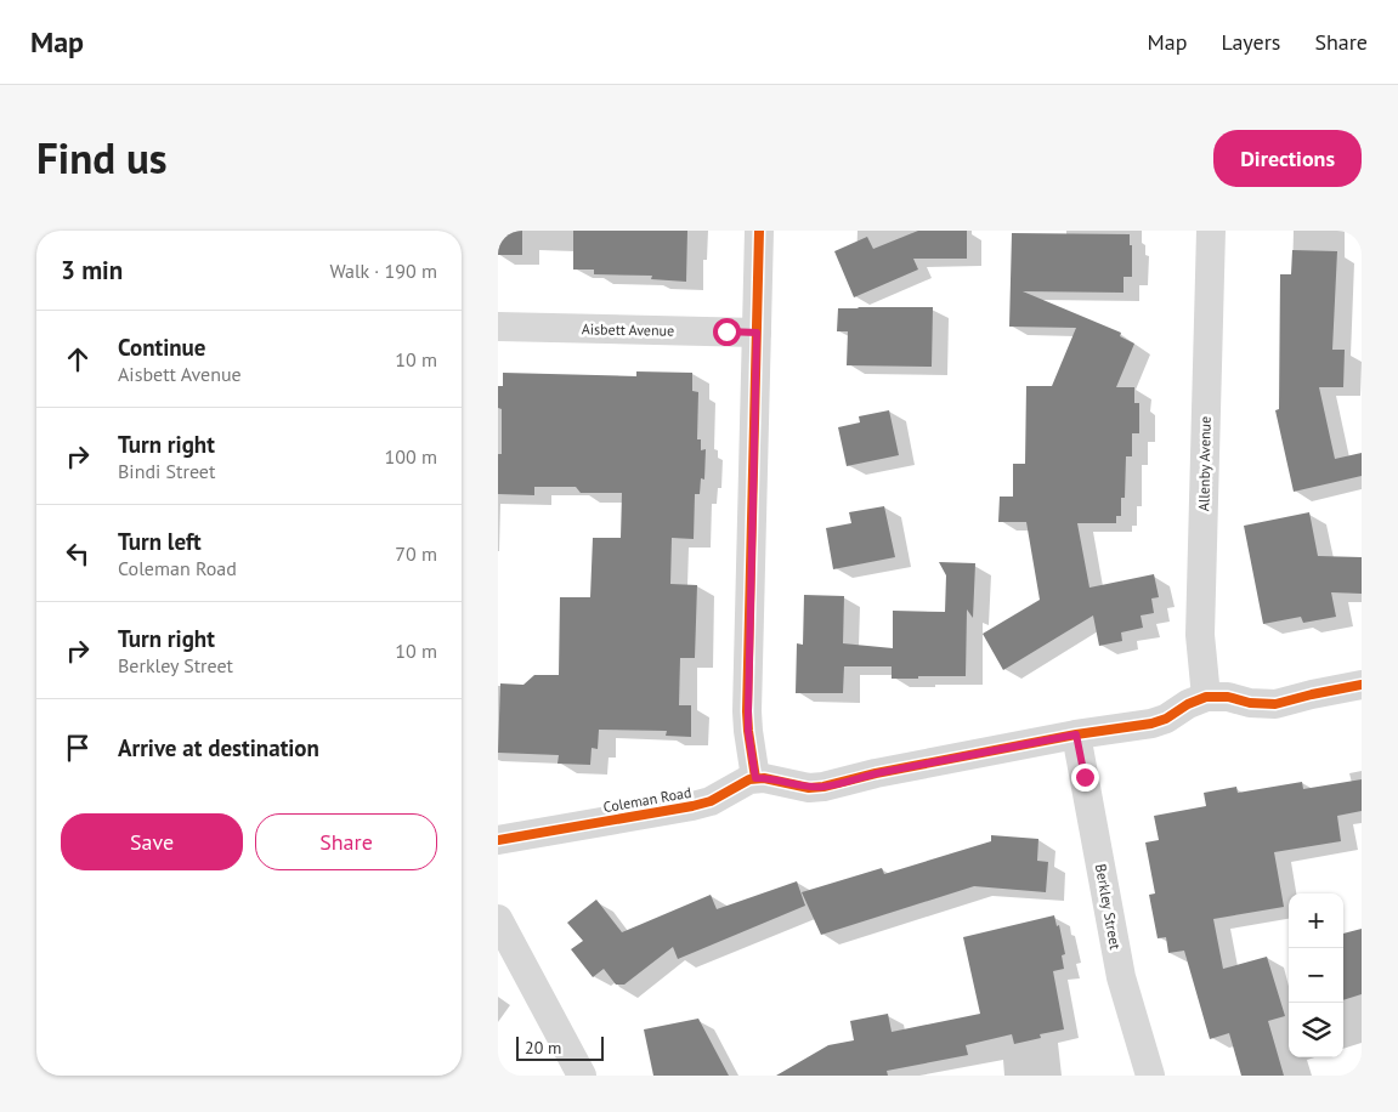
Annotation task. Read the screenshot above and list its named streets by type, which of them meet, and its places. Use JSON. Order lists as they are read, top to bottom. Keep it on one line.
{"streets":{"street":["Aisbett Avenue","Allenby Avenue","Coleman Road","Berkley Street"]},"scale_bar":"20 m","page":{"header":"Map","nav":["Map","Layers","Share"],"title":"Find us","buttons":["Directions",["Save","Share"]],"heading":["3 min","Walk · 190 m"],"list":[["Continue","Aisbett Avenue","10 m"],["Turn right","Bindi Street","100 m"],["Turn left","Coleman Road","70 m"],["Turn right","Berkley Street","10 m"],"Arrive at destination"],"map_buttons":["+","−"],"scale":"20 m"}}
